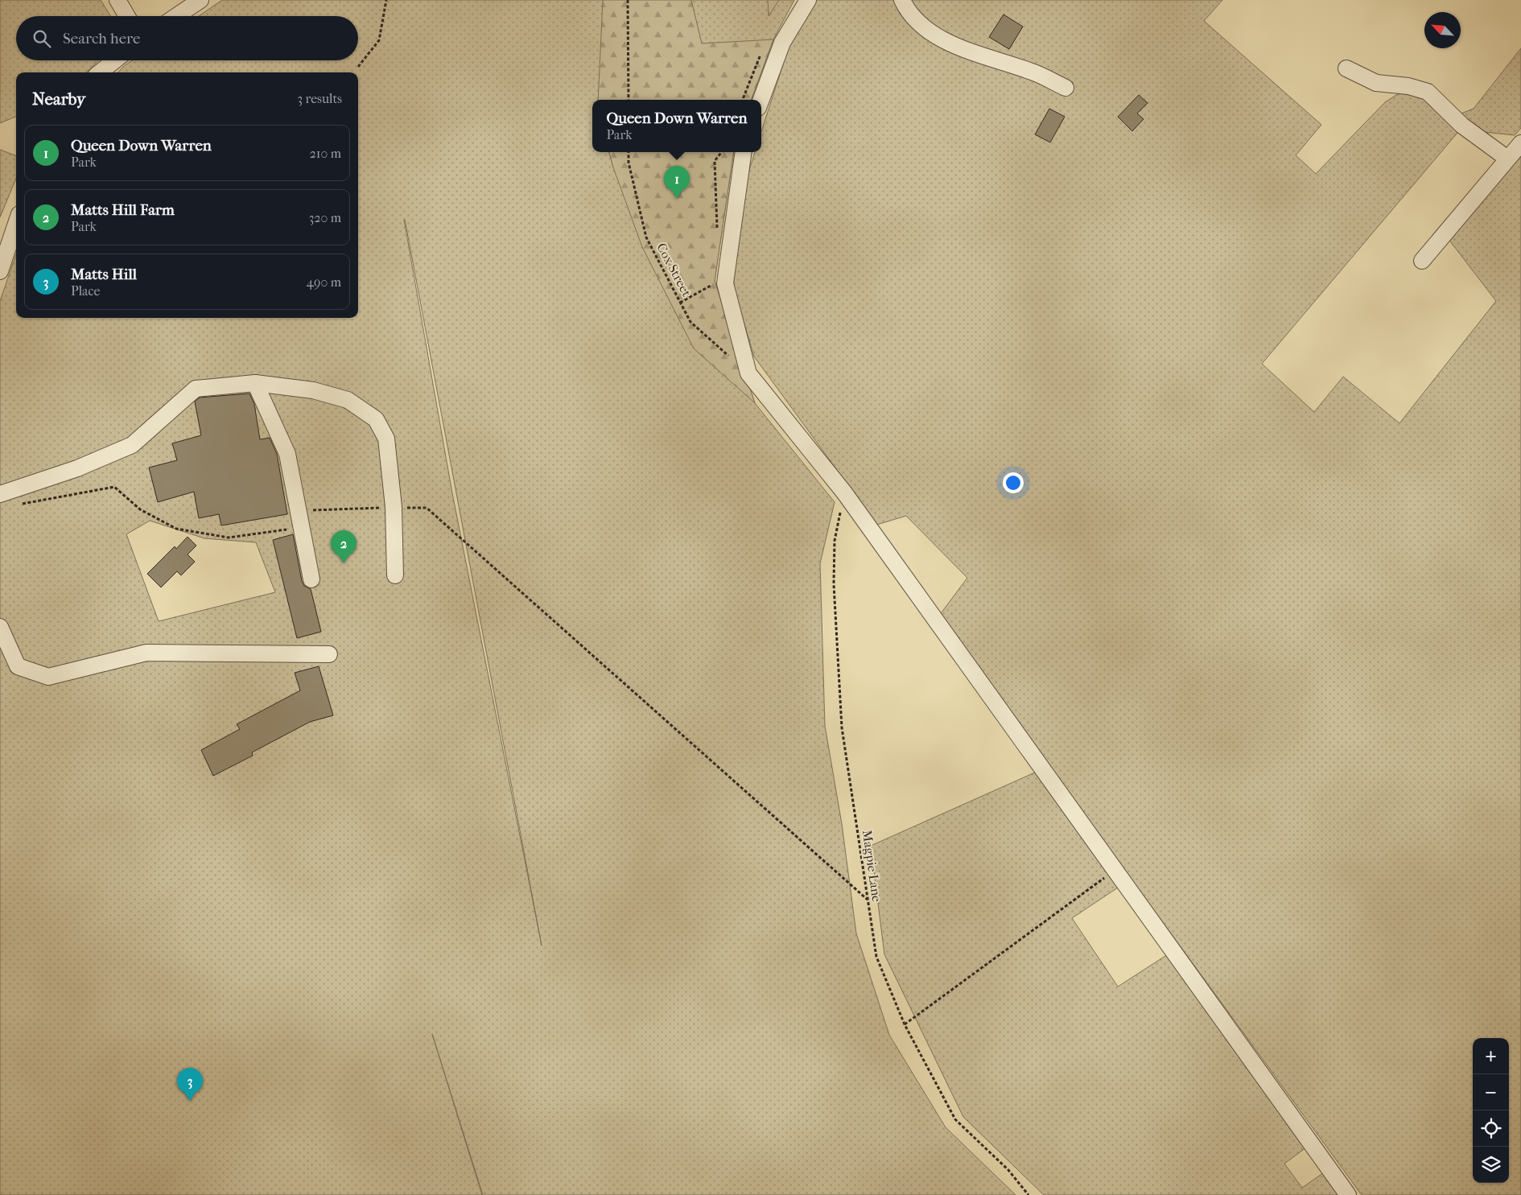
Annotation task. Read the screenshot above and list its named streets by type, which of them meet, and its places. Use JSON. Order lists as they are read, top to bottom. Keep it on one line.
{"streets":{"path":["Cox Street","Magpie Lane"]},"north":"top left","page":{"search":"Search here","heading":["Nearby","3 results"],"popup":["Queen Down Warren","Park"],"list":[{"mark":"1","name":"Queen Down Warren","note":"Park","value":"210 m"},{"mark":"2","name":"Matts Hill Farm","note":"Park","value":"320 m"},{"mark":"3","name":"Matts Hill","note":"Place","value":"490 m"}],"pins":["1","2","3"],"map_buttons":["+","−"]}}
